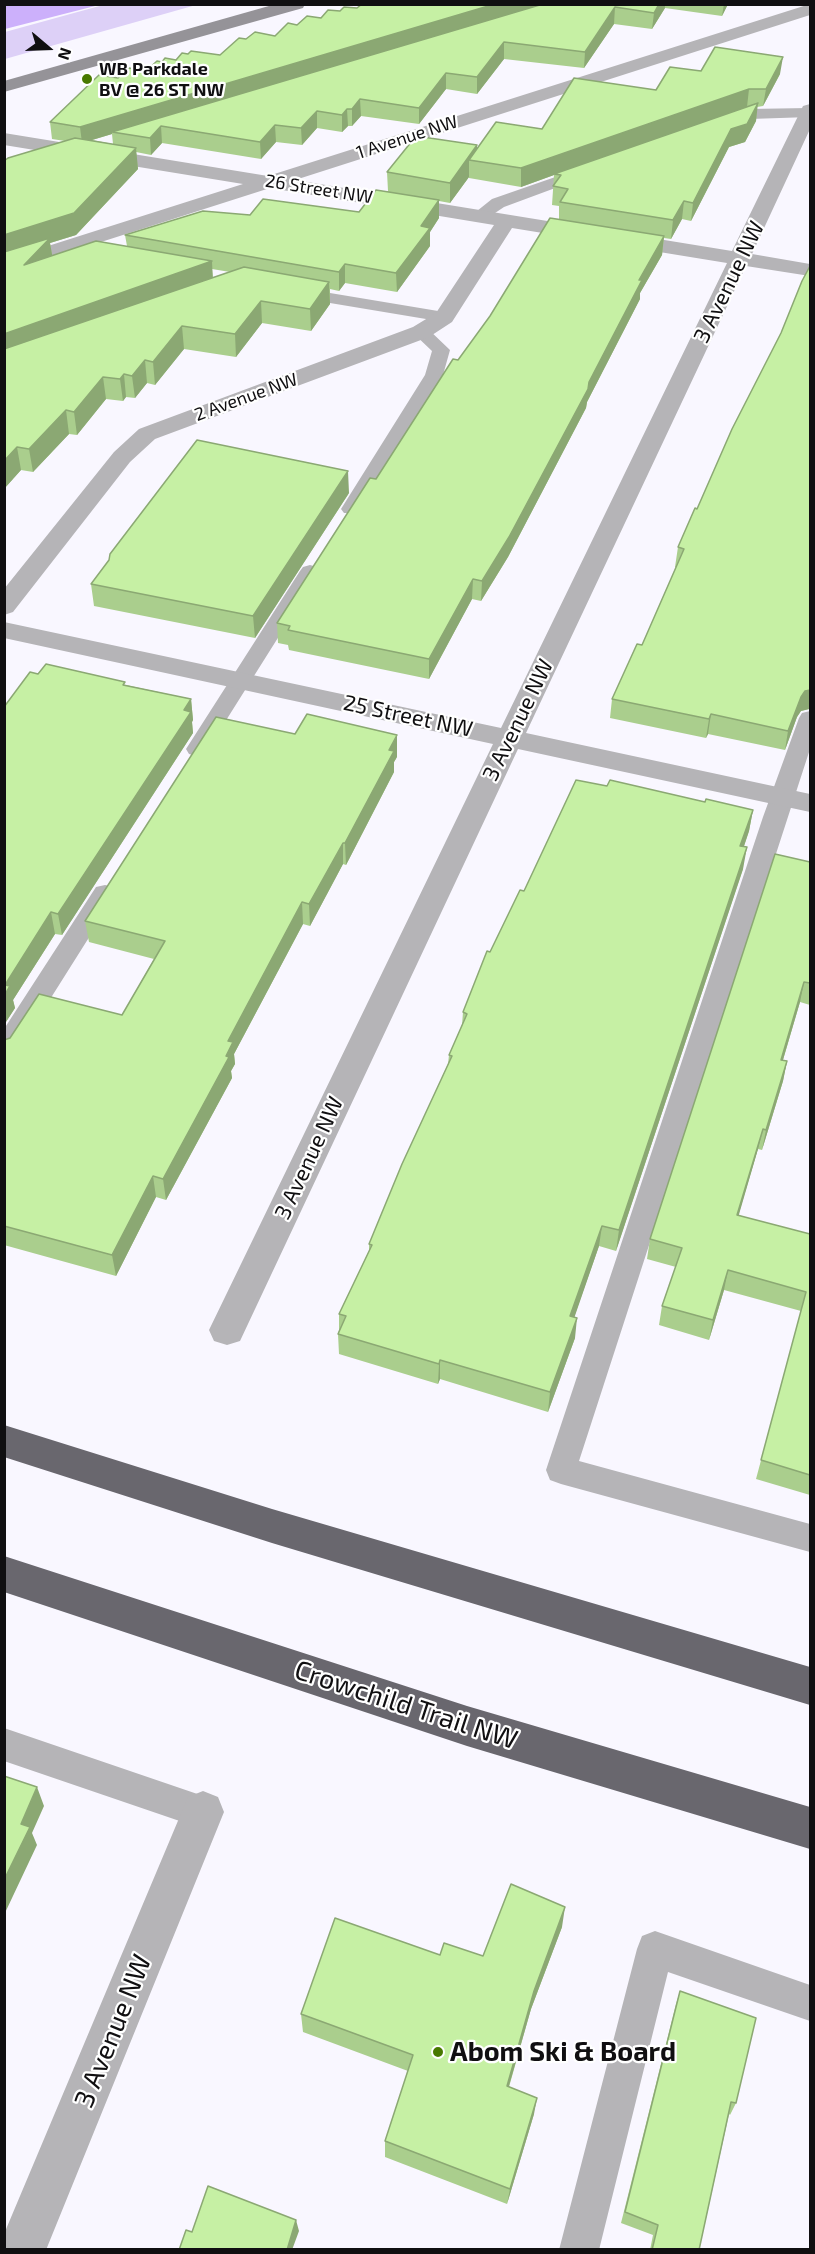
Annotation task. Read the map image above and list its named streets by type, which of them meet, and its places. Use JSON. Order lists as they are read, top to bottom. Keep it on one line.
{"streets":{"highway":["Crowchild Trail NW"],"street":["1 Avenue NW","26 Street NW","3 Avenue NW","2 Avenue NW","25 Street NW"]},"crossings":[["1 Avenue NW","26 Street NW"],["26 Street NW","3 Avenue NW"],["26 Street NW","2 Avenue NW"],["3 Avenue NW","25 Street NW"]],"places":["WB Parkdale BV @ 26 ST NW","Abom Ski & Board"],"north":"right"}
